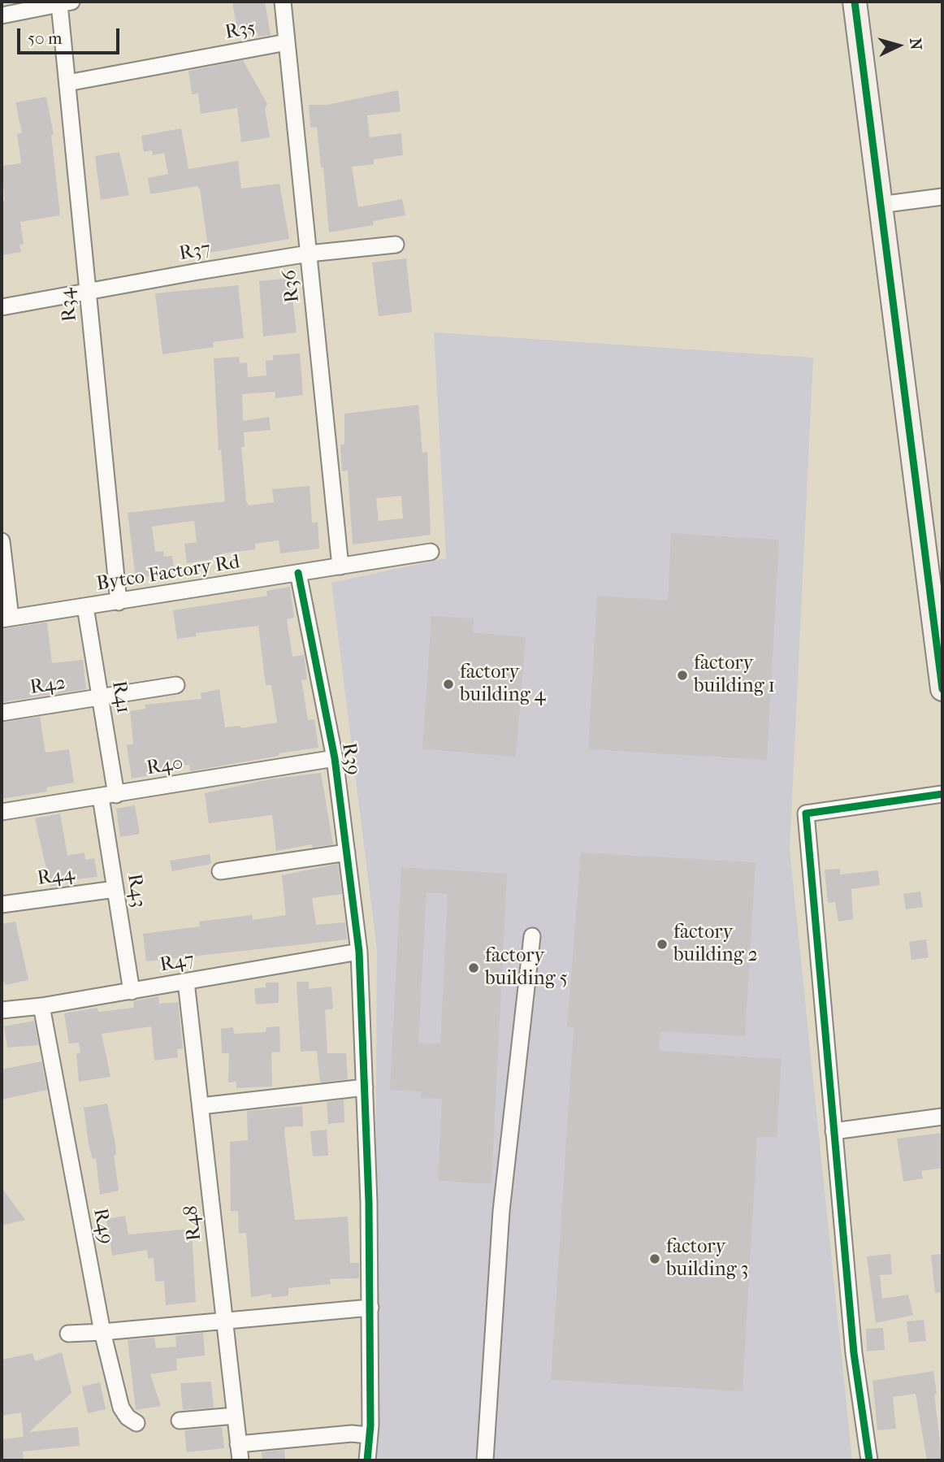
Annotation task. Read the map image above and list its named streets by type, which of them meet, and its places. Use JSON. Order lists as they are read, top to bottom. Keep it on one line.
{"streets":{"street":["R35","R37","R36","R34","Bytco Factory Rd","R42","R41","R39","R40","R44","R43","R47","R48","R49"]},"crossings":[["R35","R36"],["R35","R34"],["R37","R36"],["R37","R34"],["R36","Bytco Factory Rd"],["R34","Bytco Factory Rd"],["Bytco Factory Rd","R41"],["Bytco Factory Rd","R39"],["R42","R41"],["R41","R40"],["R41","R43"],["R39","R40"],["R39","R47"],["R40","R43"],["R44","R43"],["R43","R47"],["R47","R48"],["R47","R49"]],"places":["factory building 1","factory building 4","factory building 2","factory building 5","factory building 3"],"scale_bar":"50 m","north":"right"}
